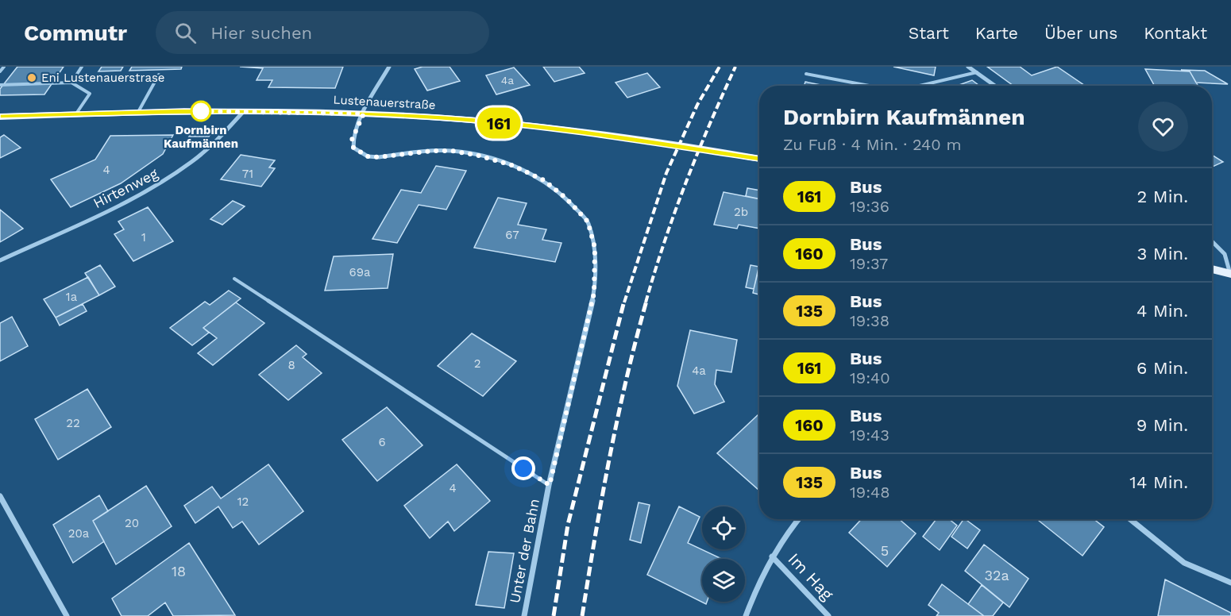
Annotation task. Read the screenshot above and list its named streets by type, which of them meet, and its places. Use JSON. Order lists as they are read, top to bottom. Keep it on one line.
{"streets":{"main road":["Lustenauerstraße"],"street":["Hirtenweg","Unter der Bahn","Im Hag"]},"crossings":[["Lustenauerstraße","Hirtenweg"],["Lustenauerstraße","Unter der Bahn"]],"places":["Eni Lustenauerstrase","Dornbirn Kaufmännen"],"lines":["bus line 161"],"house_numbers":["4a","4","71","2b","67","1","69a","1a","2","8","4a","22","6","4","12","20","20a","5","18","32a"],"page":{"header":"Commutr","search":"Hier suchen","nav":["Start","Karte","Über uns","Kontakt"],"on_map":"161","heading":["Dornbirn Kaufmännen","Zu Fuß · 4 Min. · 240 m"],"list":[{"mark":"161","name":"Bus","note":"19:36","value":"2 Min."},{"mark":"160","name":"Bus","note":"19:37","value":"3 Min."},{"mark":"135","name":"Bus","note":"19:38","value":"4 Min."},{"mark":"161","name":"Bus","note":"19:40","value":"6 Min."},{"mark":"160","name":"Bus","note":"19:43","value":"9 Min."},{"mark":"135","name":"Bus","note":"19:48","value":"14 Min."}]}}
